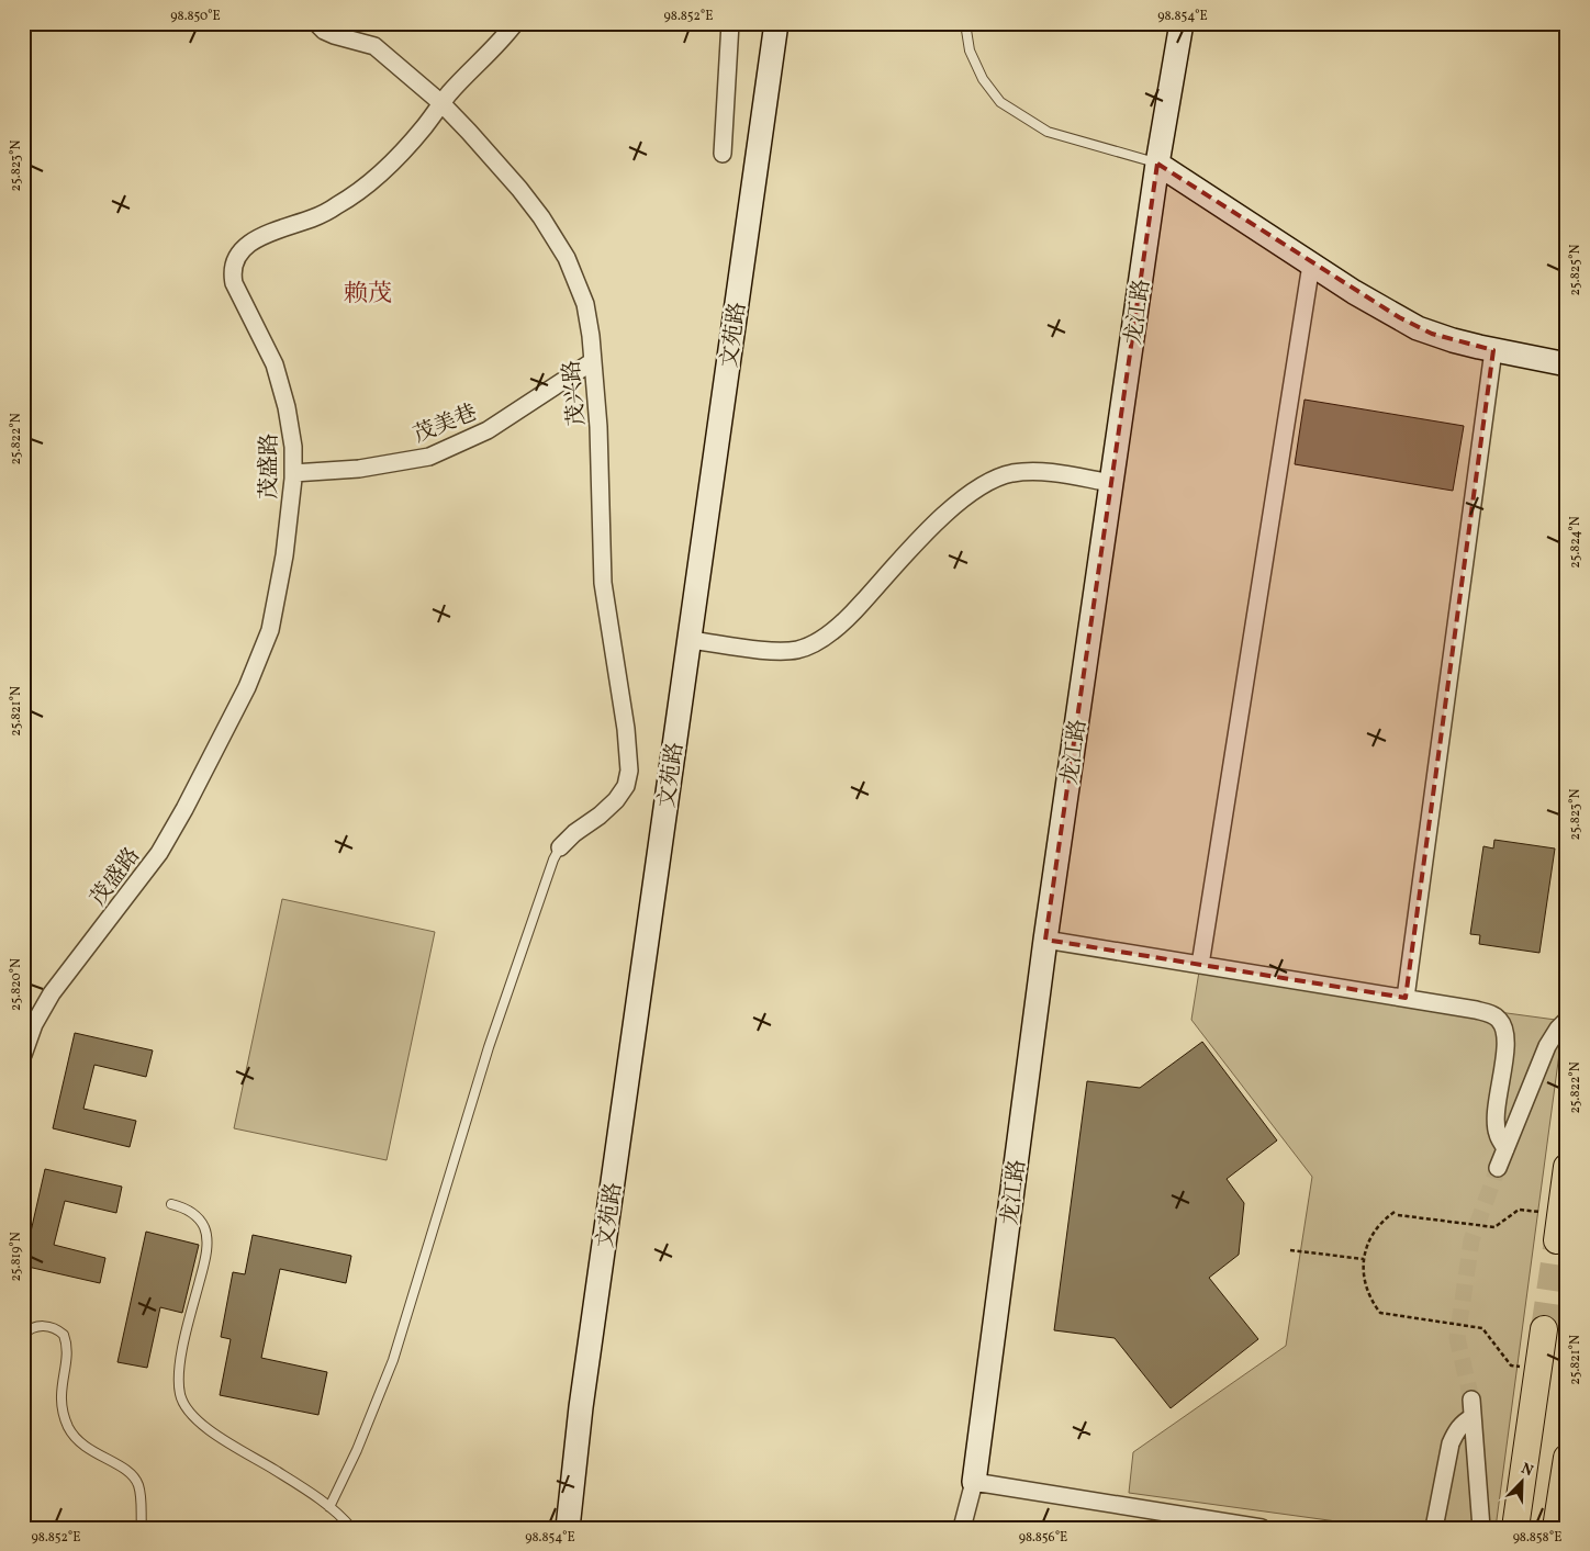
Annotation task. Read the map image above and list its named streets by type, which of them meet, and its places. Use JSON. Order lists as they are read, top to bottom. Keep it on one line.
{"streets":{"street":["龙江路","文苑路","茂兴路","茂美巷","茂盛路"]},"crossings":[["茂兴路","茂美巷"],["茂兴路","茂盛路"],["茂美巷","茂盛路"]],"districts":["赖茂"],"north":"top right","coordinates":["98.850°E","98.852°E","98.854°E","25.823°N","25.825°N","25.822°N","25.824°N","25.821°N","25.820°N","25.819°N","98.856°E","98.858°E"]}
